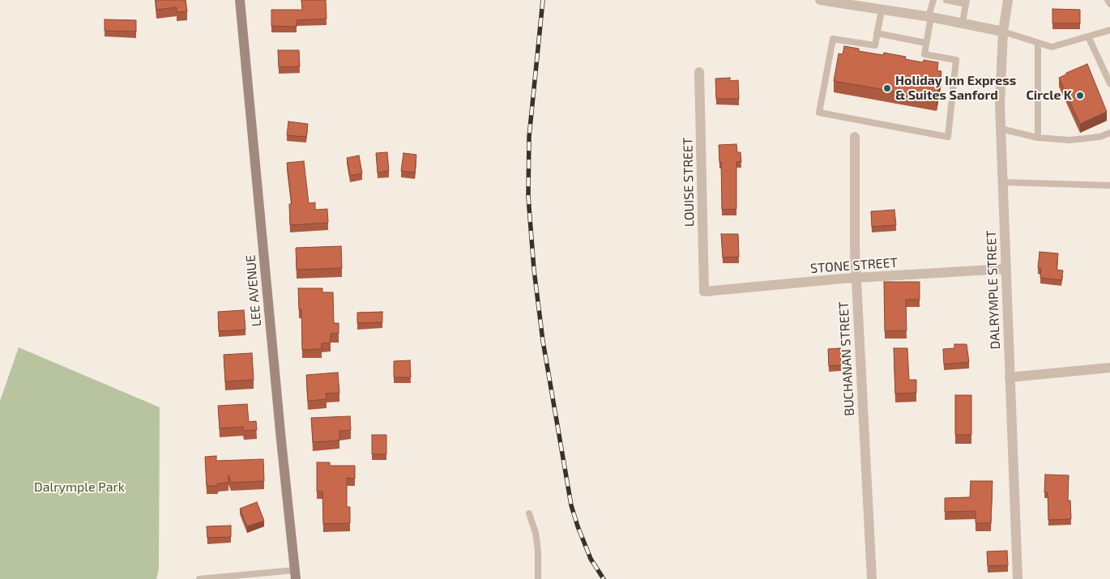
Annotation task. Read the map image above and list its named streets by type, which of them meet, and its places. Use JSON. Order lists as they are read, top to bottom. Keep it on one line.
{"streets":{"street":["LOUISE STREET","STONE STREET","DALRYMPLE STREET","LEE AVENUE","BUCHANAN STREET"]},"crossings":[["LOUISE STREET","STONE STREET"],["STONE STREET","DALRYMPLE STREET"],["STONE STREET","BUCHANAN STREET"]],"parks":["Dalrymple Park"],"places":["Holiday Inn Express & Suites Sanford","Circle K"]}
